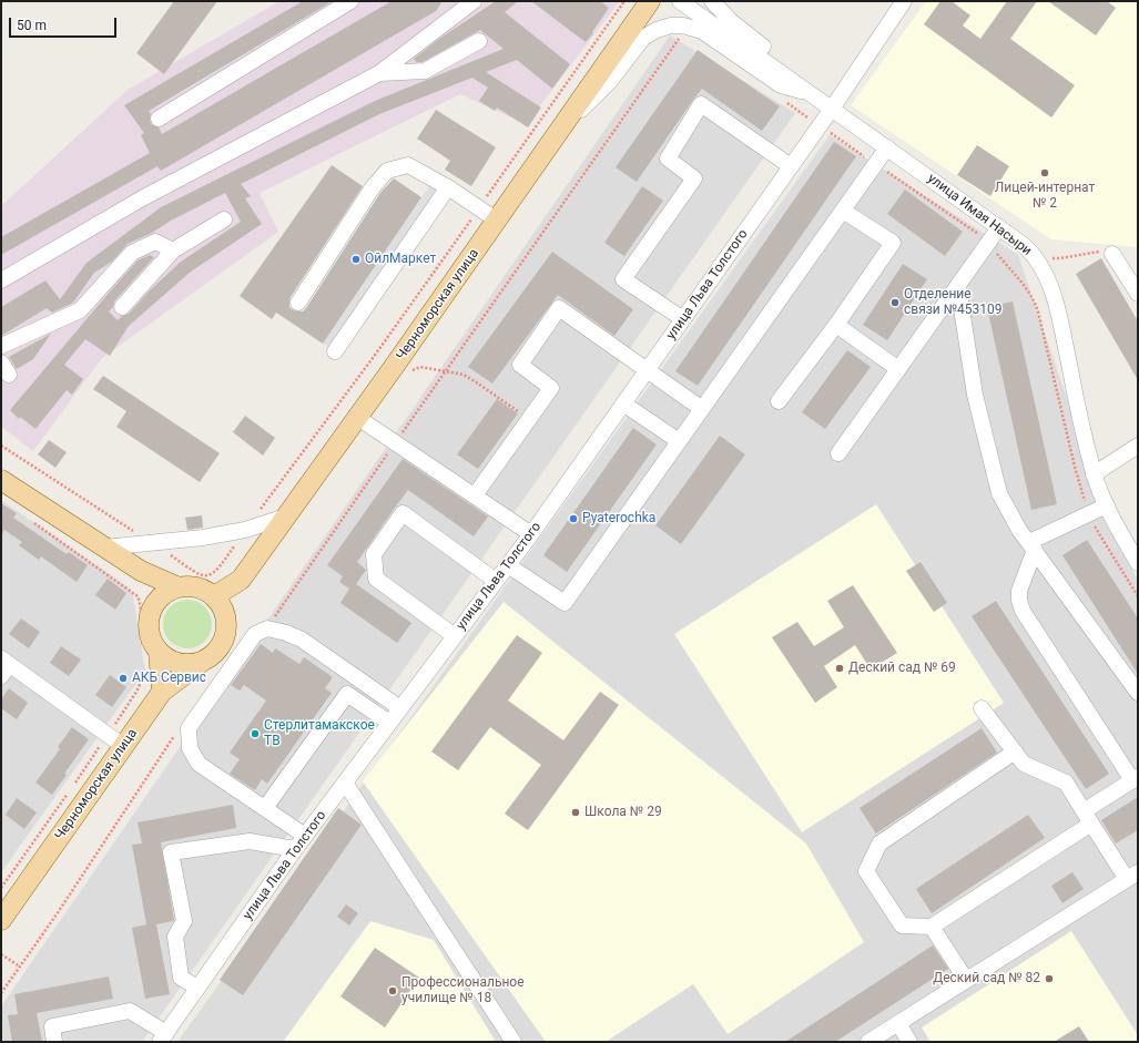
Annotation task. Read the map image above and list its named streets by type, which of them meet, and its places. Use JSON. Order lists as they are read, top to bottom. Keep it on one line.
{"streets":{"main road":["Черноморская улица"],"street":["улица Имая Насыри","улица Льва Толстого"]},"crossings":[["улица Имая Насыри","улица Льва Толстого"]],"places":["Лицей-интернат № 2","ОйлМаркет","Отделение связи №453109","Pyaterochka","Деский сад № 69","АКБ Сервис","Стерлитамакское ТВ","Школа № 29","Деский сад № 82","Профессиональное училище № 18"],"scale_bar":"50 m"}
